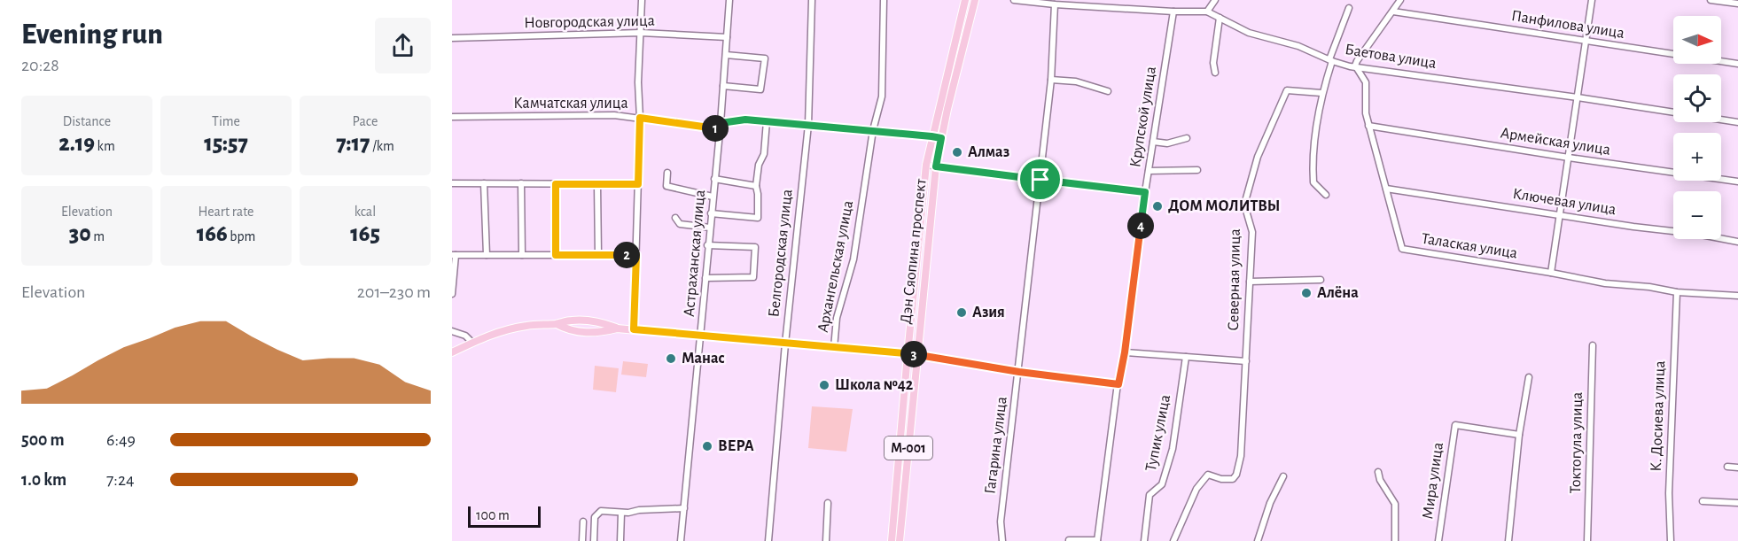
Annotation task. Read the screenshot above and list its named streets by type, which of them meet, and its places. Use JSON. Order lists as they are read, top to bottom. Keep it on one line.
{"streets":{"main road":["Дэн Сяопина проспект","M-001"],"street":["Новгородская улица","Панфилова улица","Баетова улица","Камчатская улица","Крупской улица","Армейская улица","Ключевая улица","Талаская улица","Астраханская улица","Белгородская улица","Архангельская улица","Северная улица","К. Досиева улица","Тупик улица","Токтогула улица","Гагарина улица","Мира улица"]},"crossings":[["Новгородская улица","Астраханская улица"],["Баетова улица","Крупской улица"],["Баетова улица","Талаская улица"],["Баетова улица","Гагарина улица"],["Камчатская улица","Дэн Сяопина проспект"],["Камчатская улица","Астраханская улица"],["Камчатская улица","Белгородская улица"],["Камчатская улица","Архангельская улица"],["Армейская улица","Талаская улица"],["Ключевая улица","Талаская улица"],["Талаская улица","К. Досиева улица"]],"places":["Алмаз","ДОМ МОЛИТВЫ","Алёна","Азия","Манас","Школа №42","ВЕРА"],"scale_bar":"100 m","north":"right","page":{"heading":["Evening run","20:28"],"map_buttons":["+","−"],"stats":[["Distance","2.19 km"],["Time","15:57"],["Pace","7:17 /km"],["Elevation","30 m"],["Heart rate","166 bpm"],["kcal","165"]],"pins":["1","4","2","3"],"chart":["Elevation","201–230 m"],"list":[{"name":"500 m","note":"6:49"},{"name":"1.0 km","note":"7:24"}],"scale":"100 m"}}
